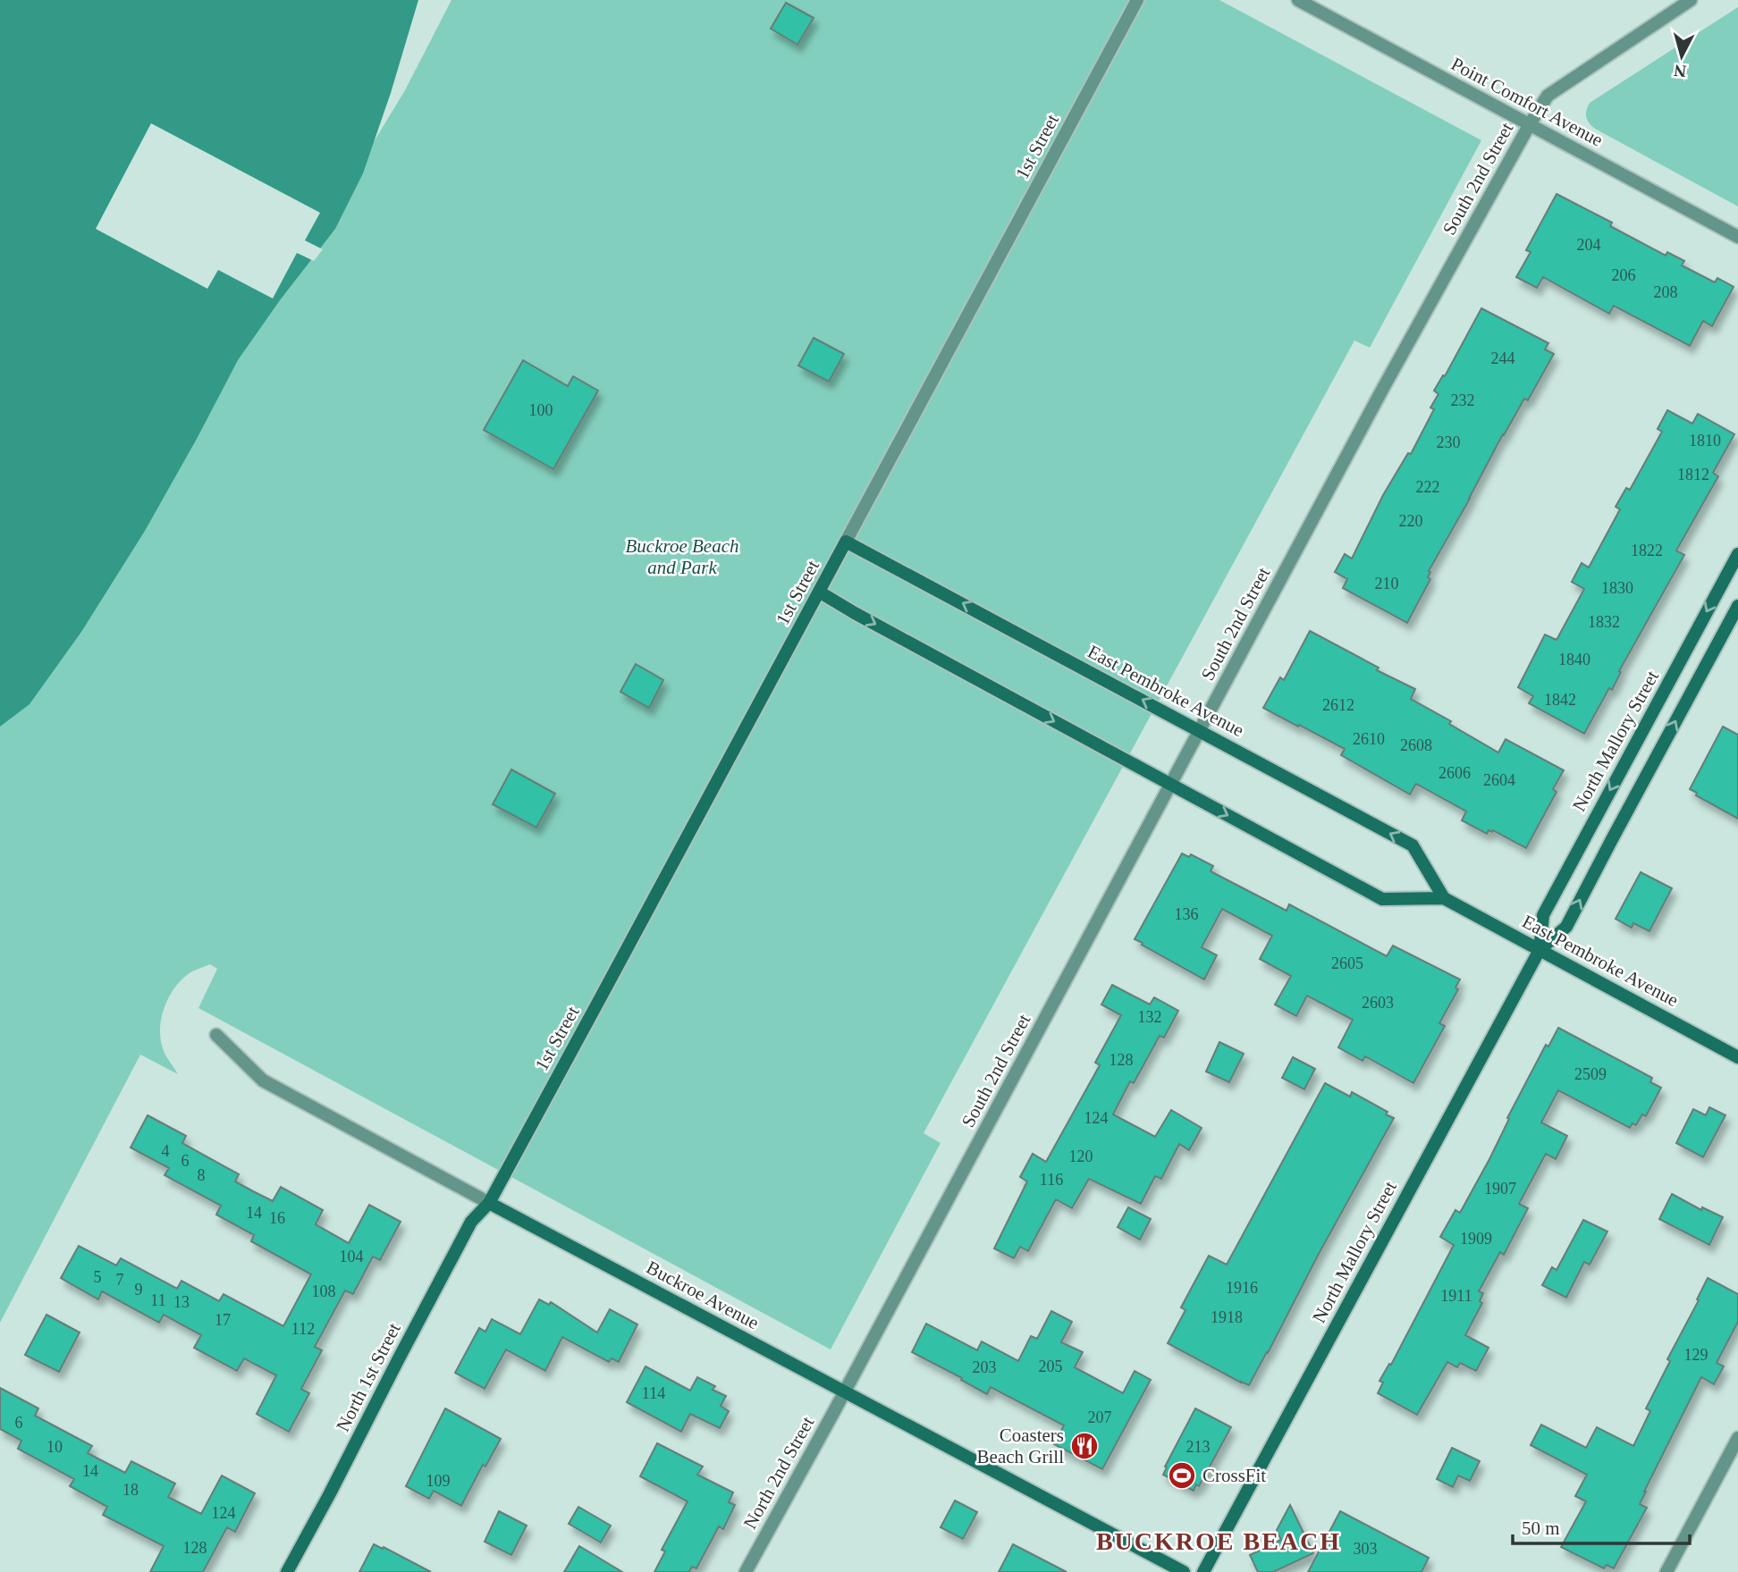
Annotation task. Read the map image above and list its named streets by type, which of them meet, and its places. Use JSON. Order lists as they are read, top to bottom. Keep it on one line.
{"streets":{"street":["Point Comfort Avenue","1st Street","South 2nd Street","East Pembroke Avenue","North Mallory Street","Buckroe Avenue","North 1st Street","North 2nd Street"]},"crossings":[["Point Comfort Avenue","South 2nd Street"],["1st Street","East Pembroke Avenue"],["1st Street","Buckroe Avenue"],["1st Street","North 1st Street"],["South 2nd Street","East Pembroke Avenue"],["South 2nd Street","Buckroe Avenue"],["South 2nd Street","North 2nd Street"],["East Pembroke Avenue","North Mallory Street"],["Buckroe Avenue","North 1st Street"],["Buckroe Avenue","North 2nd Street"]],"districts":["BUCKROE BEACH"],"parks":["Buckroe Beach and Park"],"places":{"restaurant":["Coasters Beach Grill"],"sports":["CrossFit"]},"house_numbers":["204","206","208","244","232","100","1810","230","1812","222","220","1822","210","1830","1832","1840","1842","2612","2610","2608","2606","2604","136","2605","2603","132","128","2509","124","4","120","6","8","116","1907","14","16","1909","104","5","7","1916","9","108","1911","11","13","1918","17","112","129","205","203","114","207","6","10","213","14","109","18","124","128","303"],"scale_bar":"50 m","north":"bottom"}
